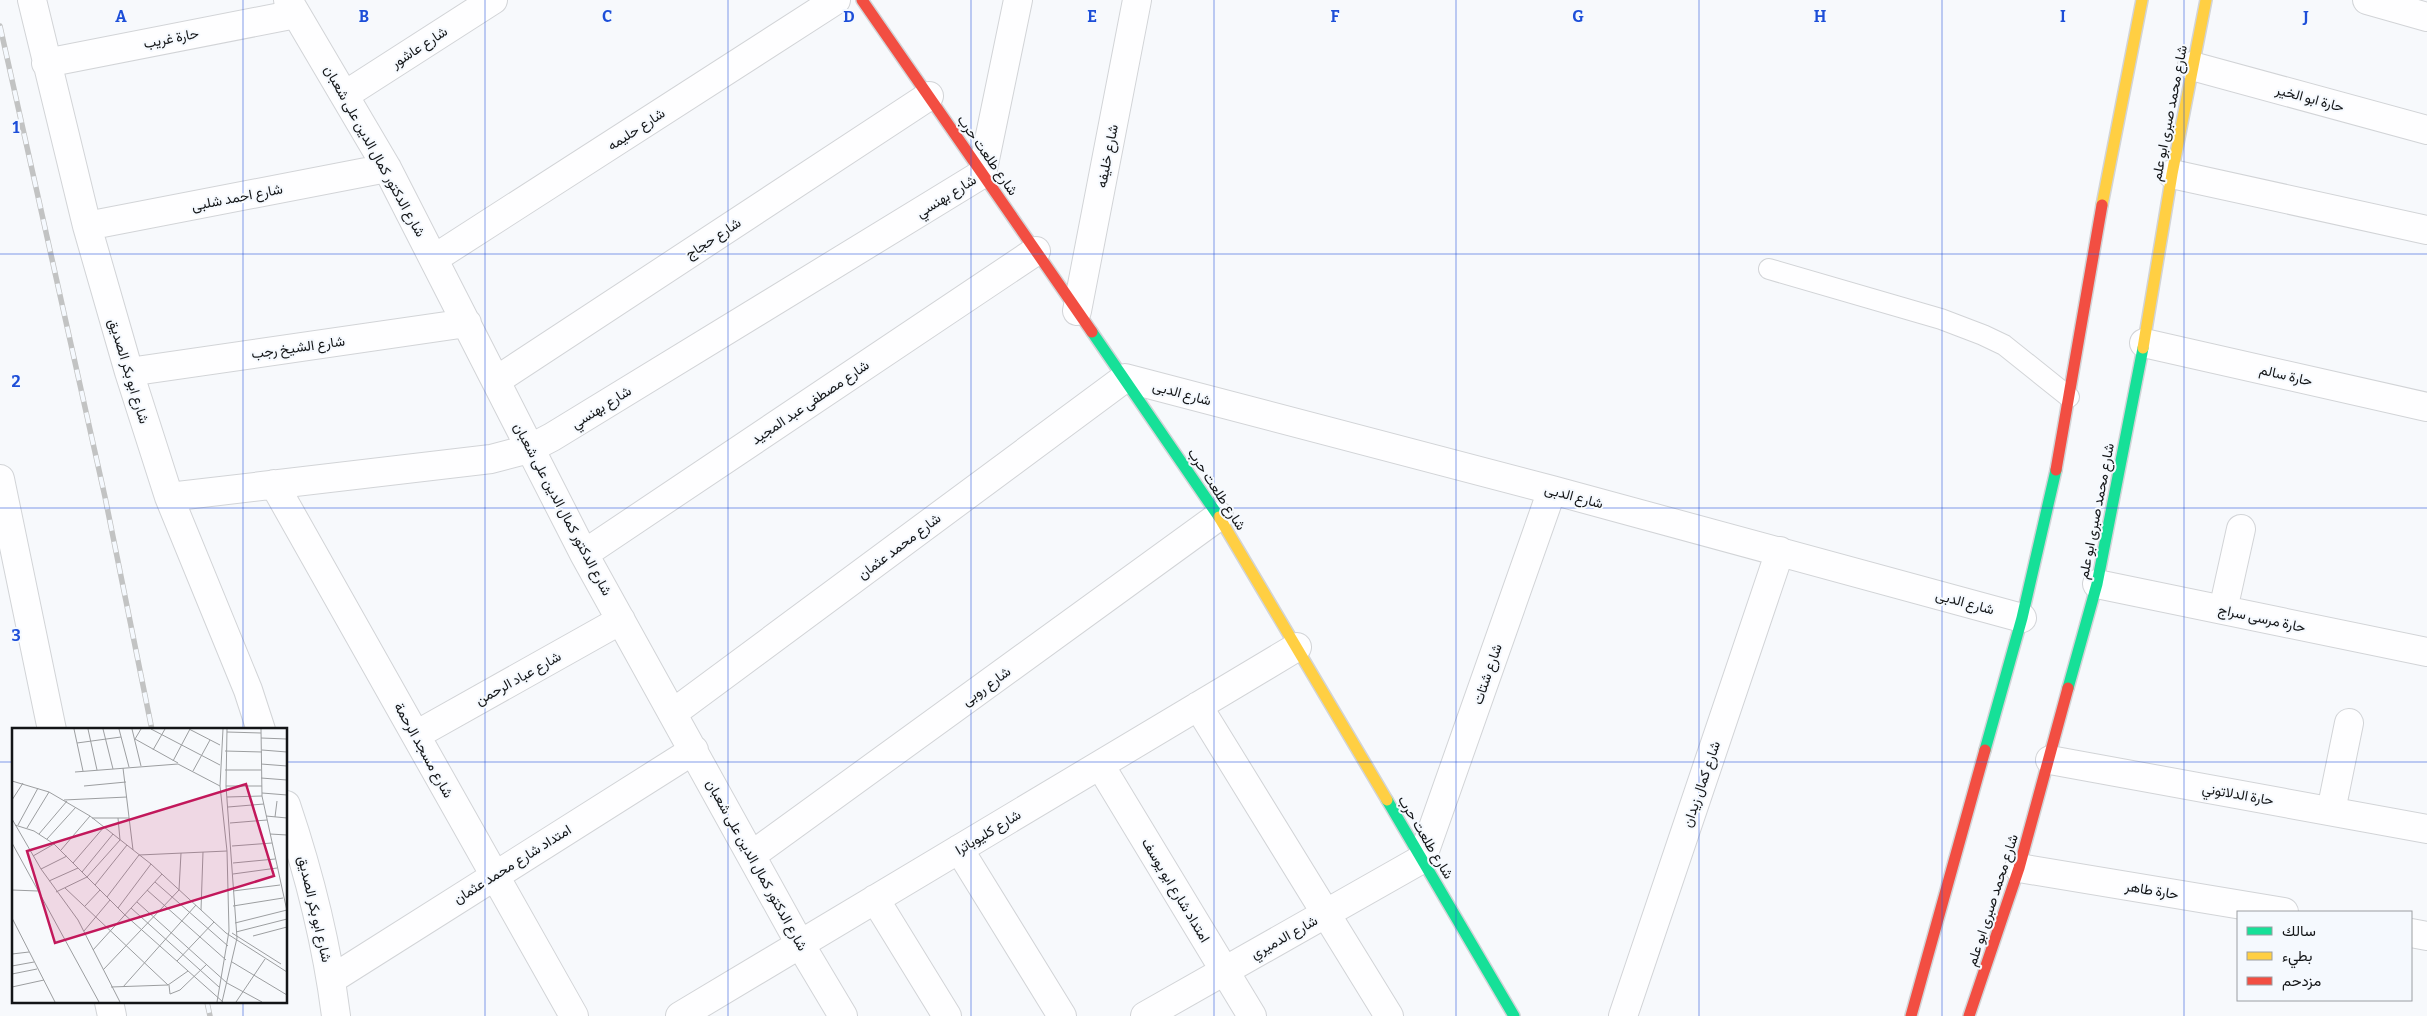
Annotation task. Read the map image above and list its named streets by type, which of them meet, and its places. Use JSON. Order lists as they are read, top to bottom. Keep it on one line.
{"streets":{"street":["حارة غريب","شارع عاشور","حارة ابو الخير","شارع محمد صبرى ابو علم","شارع حليمه","شارع الدكتور كمال الدين على شعبان","شارع طلعت حرب","شارع خليفه","شارع بهنسي","شارع احمد شلبى","شارع حجاج","شارع الشيخ رجب","شارع ابو بكر الصديق","حارة سالم","شارع الدبى","شارع مصطفى عبد المجيد","شارع محمد عثمان","حارة مرسى سراج","شارع شتات","شارع عباد الرحمن","شارع روبى","شارع مسجد الرحمة","شارع كمال زيدان","حارة الدلاتوني","شارع كليوباترا","امتداد شارع محمد عثمان","امتداد شارع ابو يوسف","حارة طاهر","شارع الدميري"]},"crossings":[["حارة غريب","شارع الدكتور كمال الدين على شعبان"],["حارة غريب","شارع ابو بكر الصديق"],["شارع عاشور","شارع الدكتور كمال الدين على شعبان"],["حارة ابو الخير","شارع محمد صبرى ابو علم"],["شارع محمد صبرى ابو علم","حارة سالم"],["شارع محمد صبرى ابو علم","حارة مرسى سراج"],["شارع محمد صبرى ابو علم","حارة الدلاتوني"],["شارع محمد صبرى ابو علم","حارة طاهر"],["شارع حليمه","شارع الدكتور كمال الدين على شعبان"],["شارع الدكتور كمال الدين على شعبان","شارع بهنسي"],["شارع الدكتور كمال الدين على شعبان","شارع احمد شلبى"],["شارع الدكتور كمال الدين على شعبان","شارع حجاج"],["شارع الدكتور كمال الدين على شعبان","شارع الشيخ رجب"],["شارع الدكتور كمال الدين على شعبان","شارع مصطفى عبد المجيد"],["شارع الدكتور كمال الدين على شعبان","شارع محمد عثمان"],["شارع الدكتور كمال الدين على شعبان","شارع عباد الرحمن"],["شارع الدكتور كمال الدين على شعبان","شارع روبى"],["شارع الدكتور كمال الدين على شعبان","شارع كليوباترا"],["شارع الدكتور كمال الدين على شعبان","امتداد شارع محمد عثمان"],["شارع طلعت حرب","شارع خليفه"],["شارع طلعت حرب","شارع بهنسي"],["شارع طلعت حرب","شارع حجاج"],["شارع طلعت حرب","شارع الدبى"],["شارع طلعت حرب","شارع مصطفى عبد المجيد"],["شارع طلعت حرب","شارع محمد عثمان"],["شارع طلعت حرب","شارع شتات"],["شارع طلعت حرب","شارع روبى"],["شارع طلعت حرب","شارع كليوباترا"],["شارع طلعت حرب","شارع الدميري"],["شارع بهنسي","شارع ابو بكر الصديق"],["شارع بهنسي","شارع مسجد الرحمة"],["شارع احمد شلبى","شارع ابو بكر الصديق"],["شارع الشيخ رجب","شارع ابو بكر الصديق"],["شارع ابو بكر الصديق","امتداد شارع محمد عثمان"],["شارع الدبى","شارع محمد عثمان"],["شارع الدبى","شارع شتات"],["شارع الدبى","شارع كمال زيدان"],["شارع شتات","شارع الدميري"],["شارع عباد الرحمن","شارع مسجد الرحمة"],["شارع مسجد الرحمة","امتداد شارع محمد عثمان"],["شارع كليوباترا","امتداد شارع ابو يوسف"],["امتداد شارع ابو يوسف","شارع الدميري"]],"legend":["سالك","بطيء","مزدحم"],"grid":{"columns":["A","B","C","D","E","F","G","H","I","J"],"rows":["1","2","3"]}}
